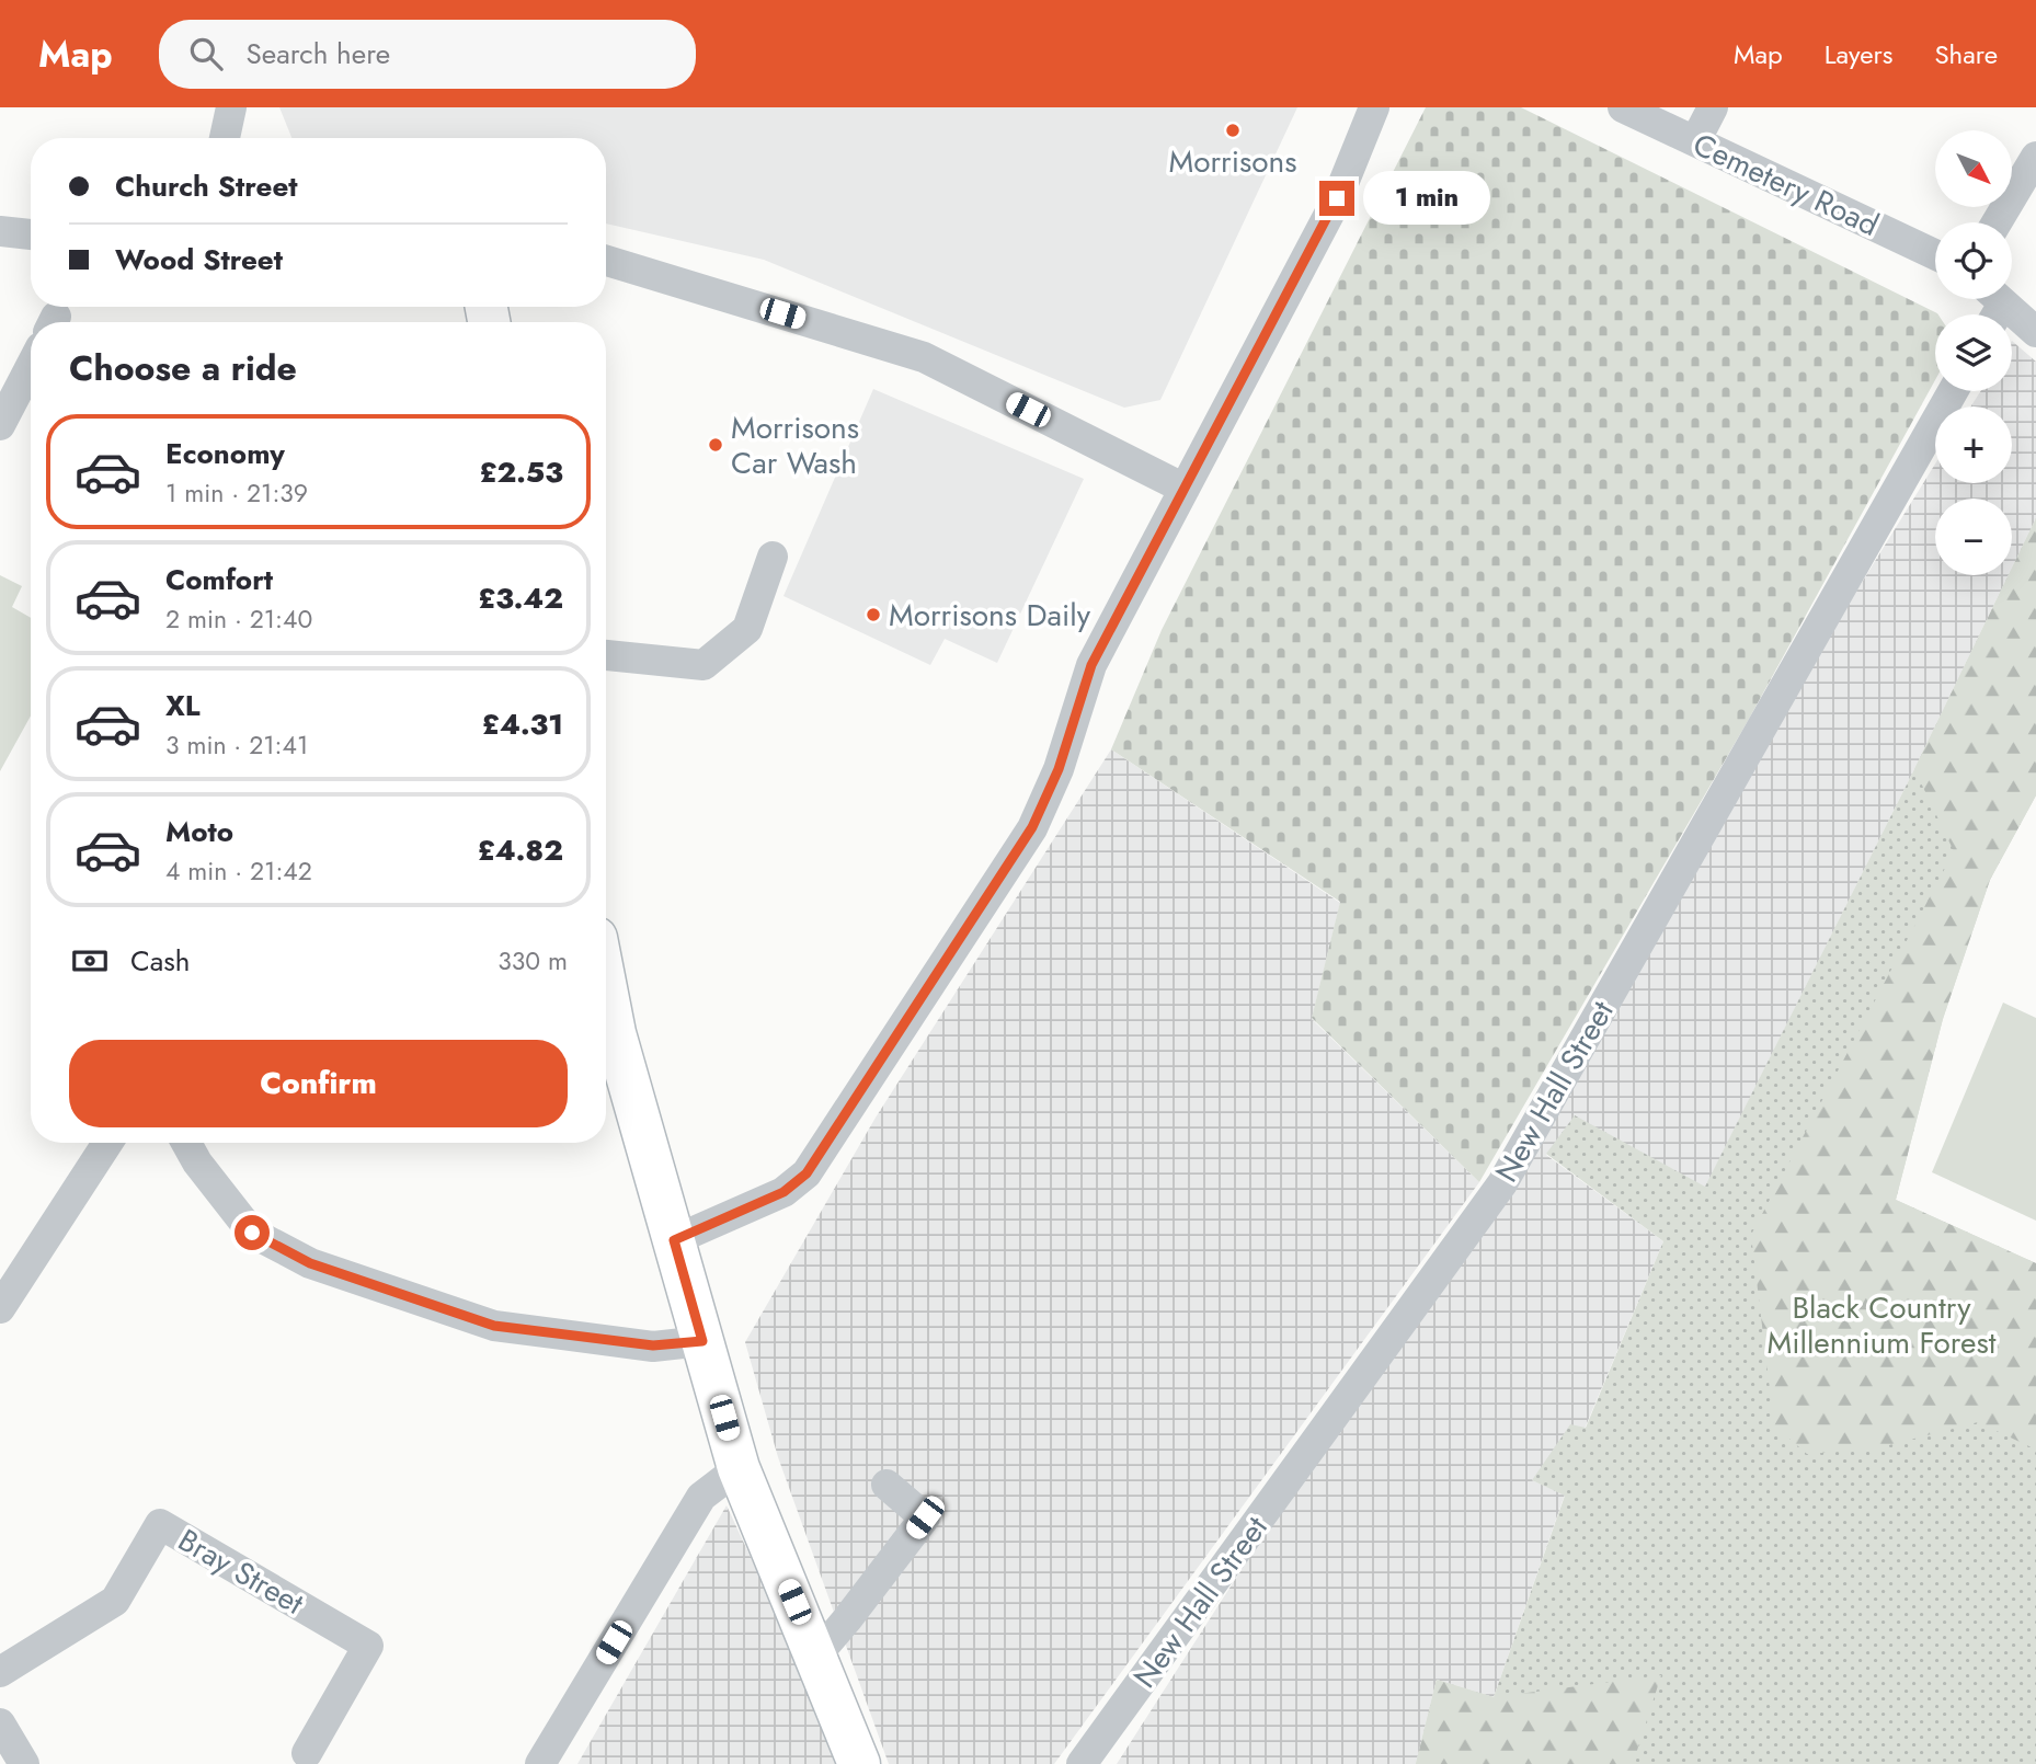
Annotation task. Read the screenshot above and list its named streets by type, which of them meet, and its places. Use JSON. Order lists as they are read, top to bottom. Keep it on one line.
{"streets":{"street":["Cemetery Road","New Hall Street","Bray Street"]},"parks":["Black Country Millennium Forest"],"places":["Morrisons","Morrisons Car Wash","Morrisons Daily"],"north":"bottom right","page":{"header":"Map","search":"Search here","nav":["Map","Layers","Share"],"map_buttons":["+","−"],"banner":["Church Street","Wood Street"],"bubble":"1 min","heading":"Choose a ride","list":[{"name":"Economy","note":"1 min · 21:39","value":"£2.53"},{"name":"Comfort","note":"2 min · 21:40","value":"£3.42"},{"name":"XL","note":"3 min · 21:41","value":"£4.31"},{"name":"Moto","note":"4 min · 21:42","value":"£4.82"}],"pay":["Cash","330 m"],"buttons":"Confirm"}}
